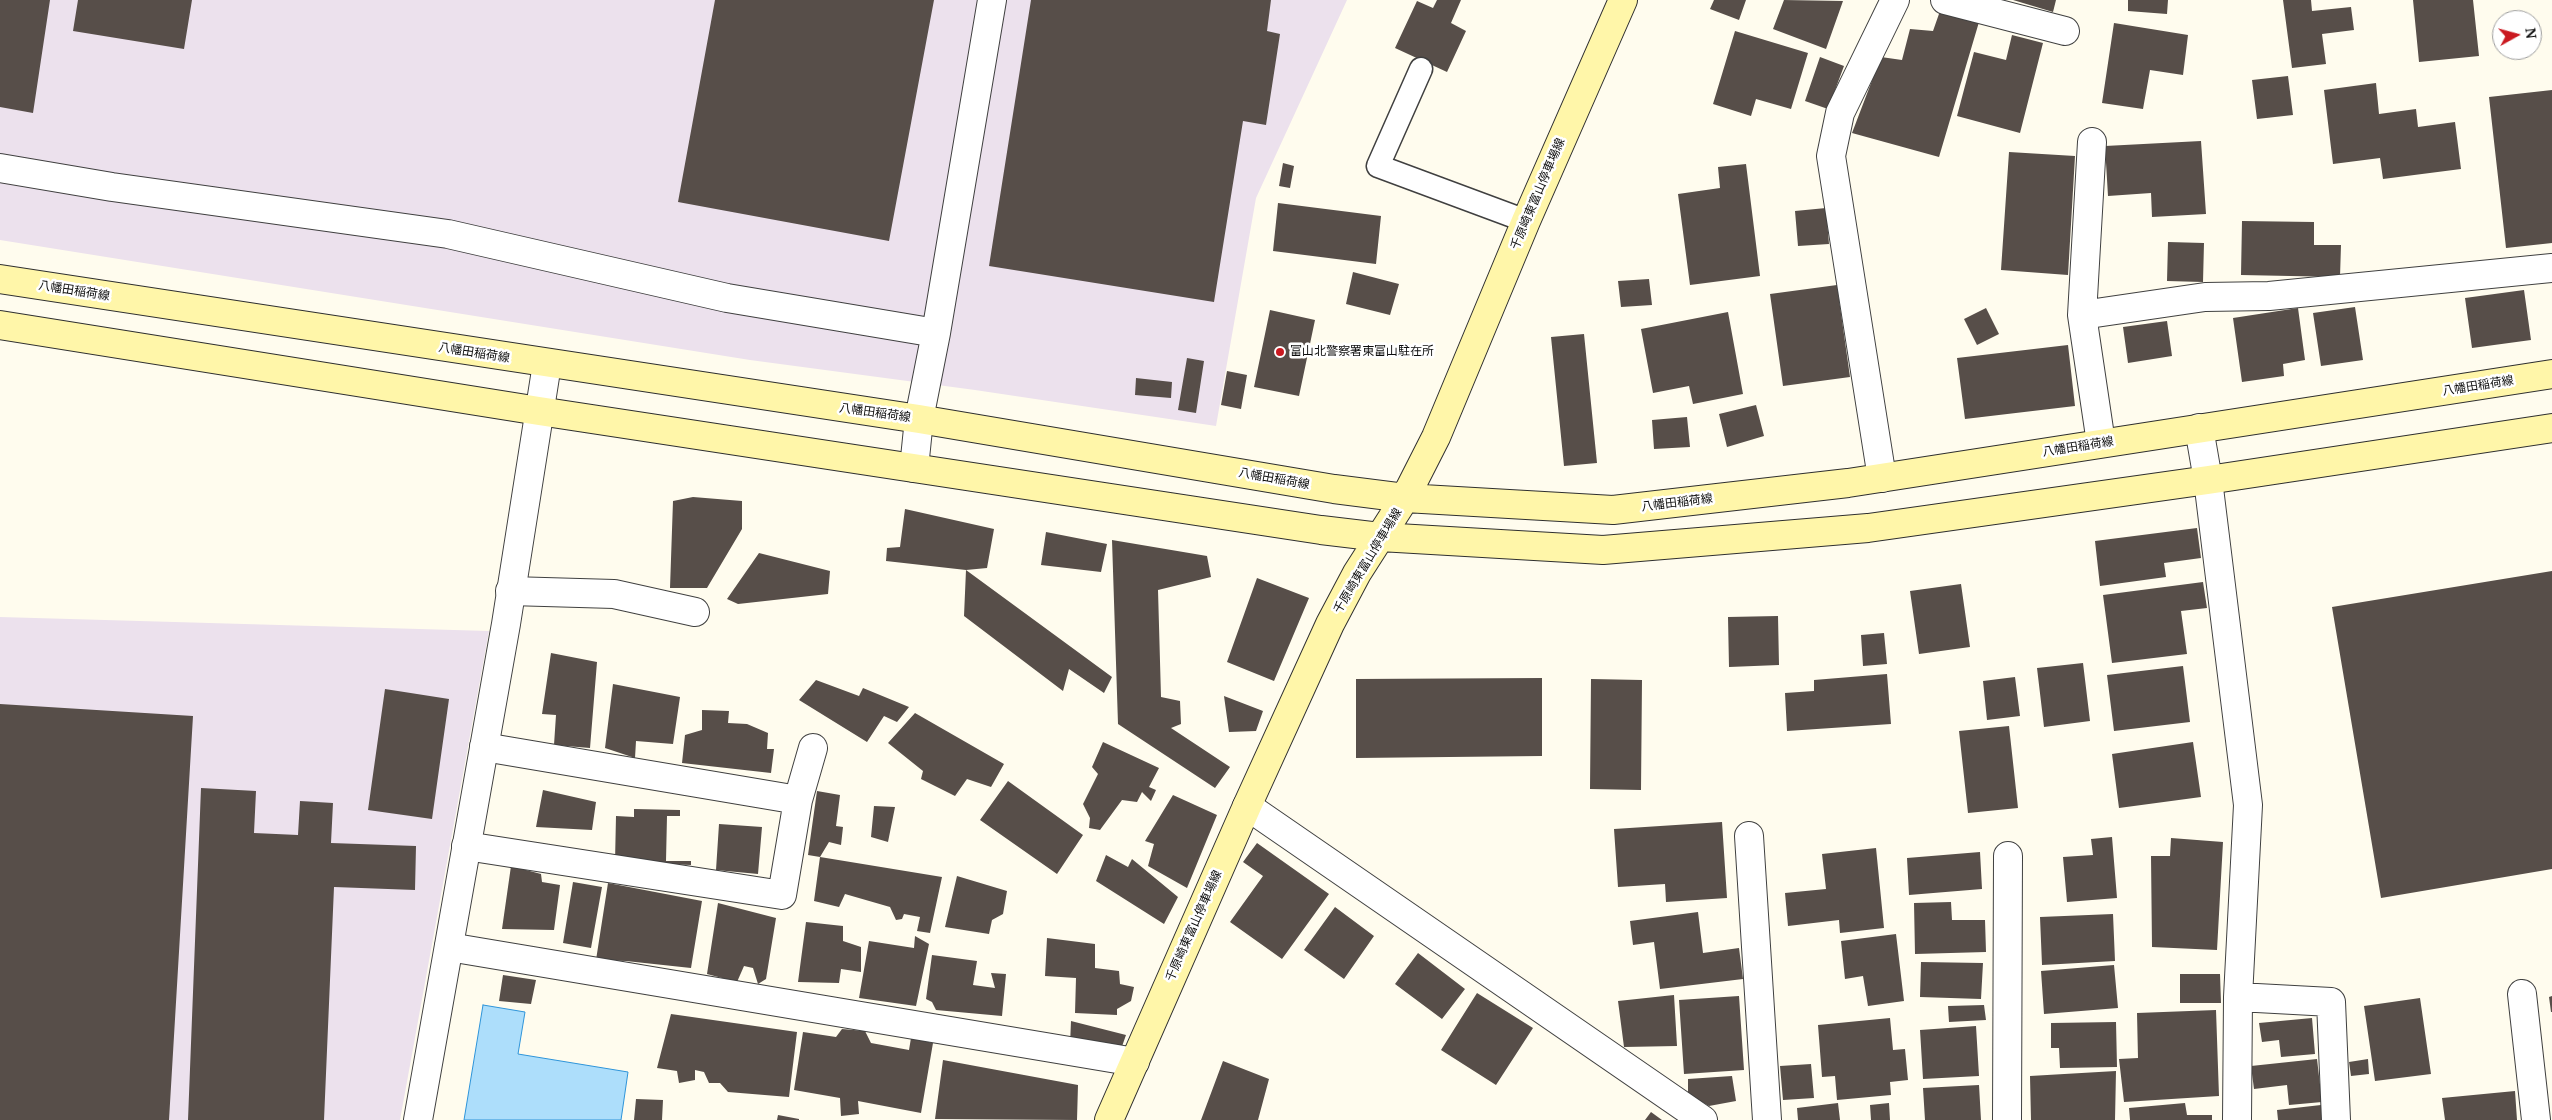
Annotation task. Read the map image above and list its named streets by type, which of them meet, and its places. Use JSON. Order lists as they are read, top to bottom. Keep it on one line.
{"streets":{"main road":["千原崎東富山停車場線","八幡田稲荷線"]},"crossings":[["千原崎東富山停車場線","八幡田稲荷線"]],"places":["富山北警察署東富山駐在所"],"north":"right"}
